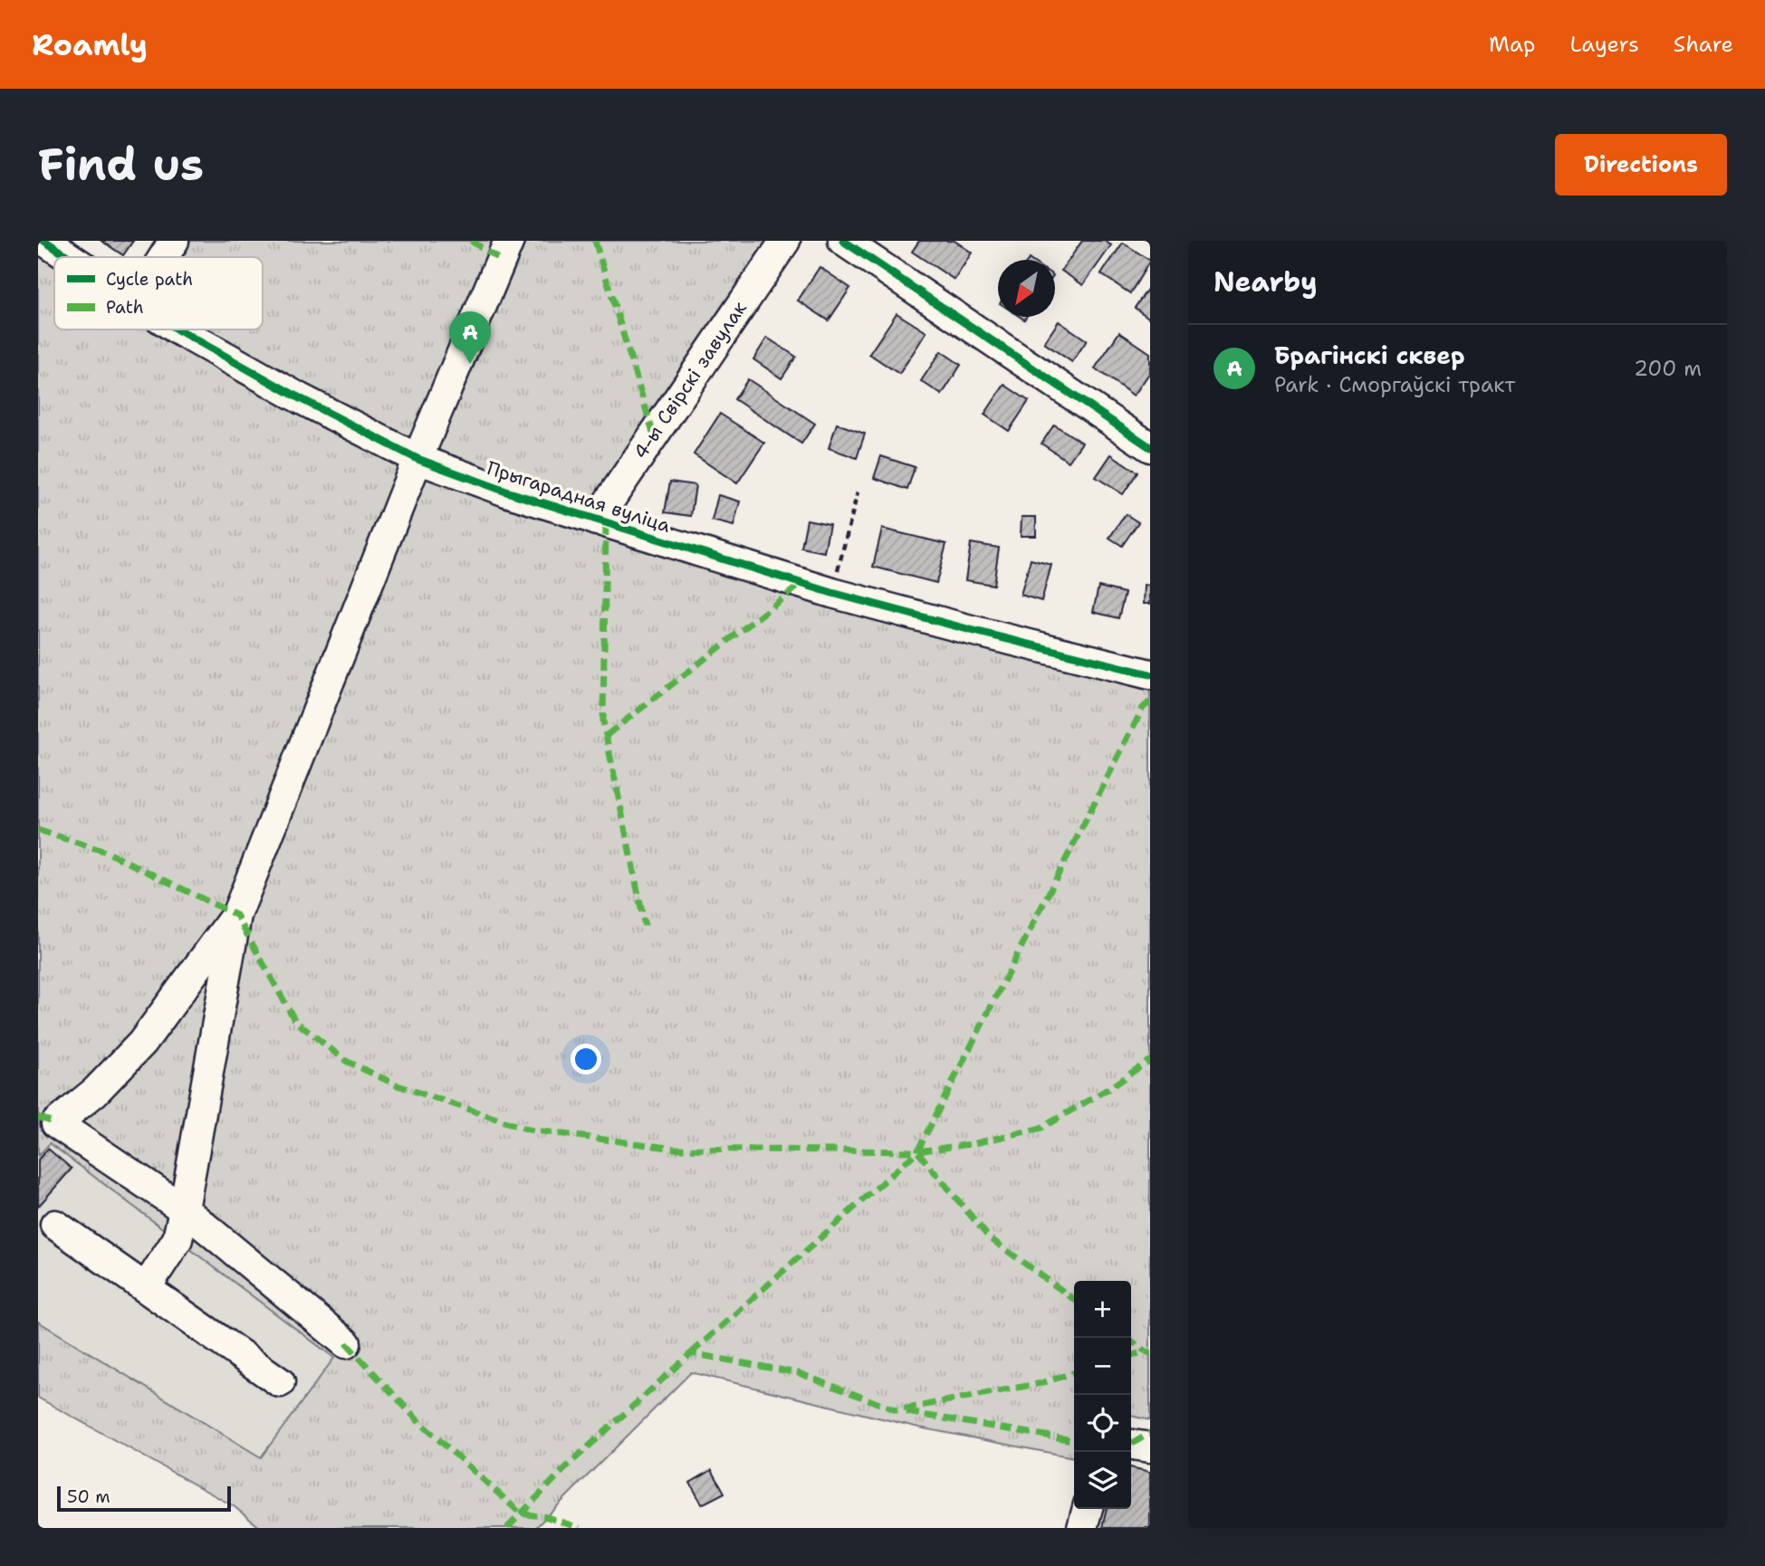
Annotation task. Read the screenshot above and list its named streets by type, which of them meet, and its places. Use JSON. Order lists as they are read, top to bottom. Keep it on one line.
{"streets":{"street":["4-ы Свірскі завулак","Прыгарадная вуліца"]},"crossings":[["4-ы Свірскі завулак","Прыгарадная вуліца"]],"legend":["Cycle path","Path"],"scale_bar":"50 m","north":"bottom left","page":{"header":"Roamly","nav":["Map","Layers","Share"],"buttons":"Directions","title":"Find us","heading":"Nearby","pins":"A","list":[{"mark":"A","name":"Брагінскі сквер","note":"Park · Сморгаўскі тракт","value":"200 m"}],"map_buttons":["+","−"],"scale":"50 m"}}
